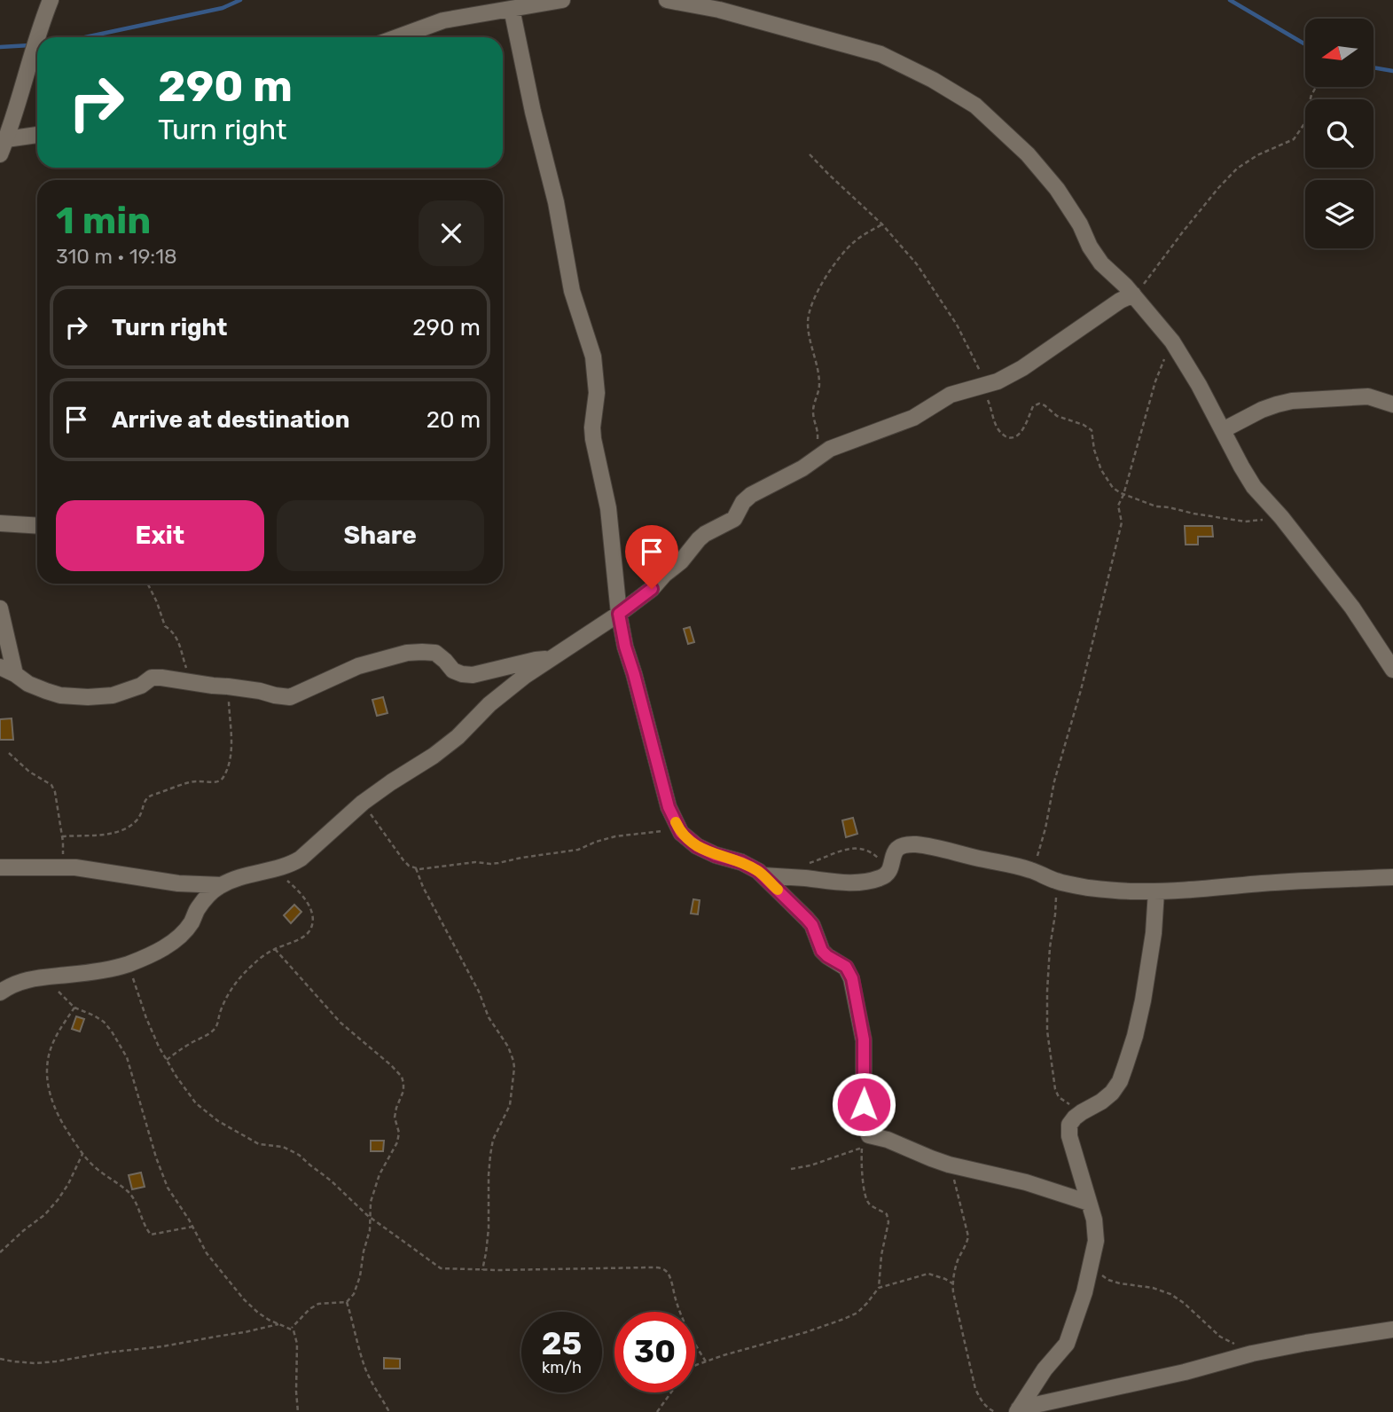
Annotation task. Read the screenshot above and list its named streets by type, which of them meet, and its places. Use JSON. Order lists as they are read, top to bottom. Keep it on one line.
{"north":"left","page":{"turn":["290 m","Turn right"],"heading":["1 min","310 m · 19:18"],"list":[{"name":"Turn right","value":"290 m"},{"name":"Arrive at destination","value":"20 m"}],"buttons":["Exit","Share"],"speed":"25 km/h","limit":"30"}}
